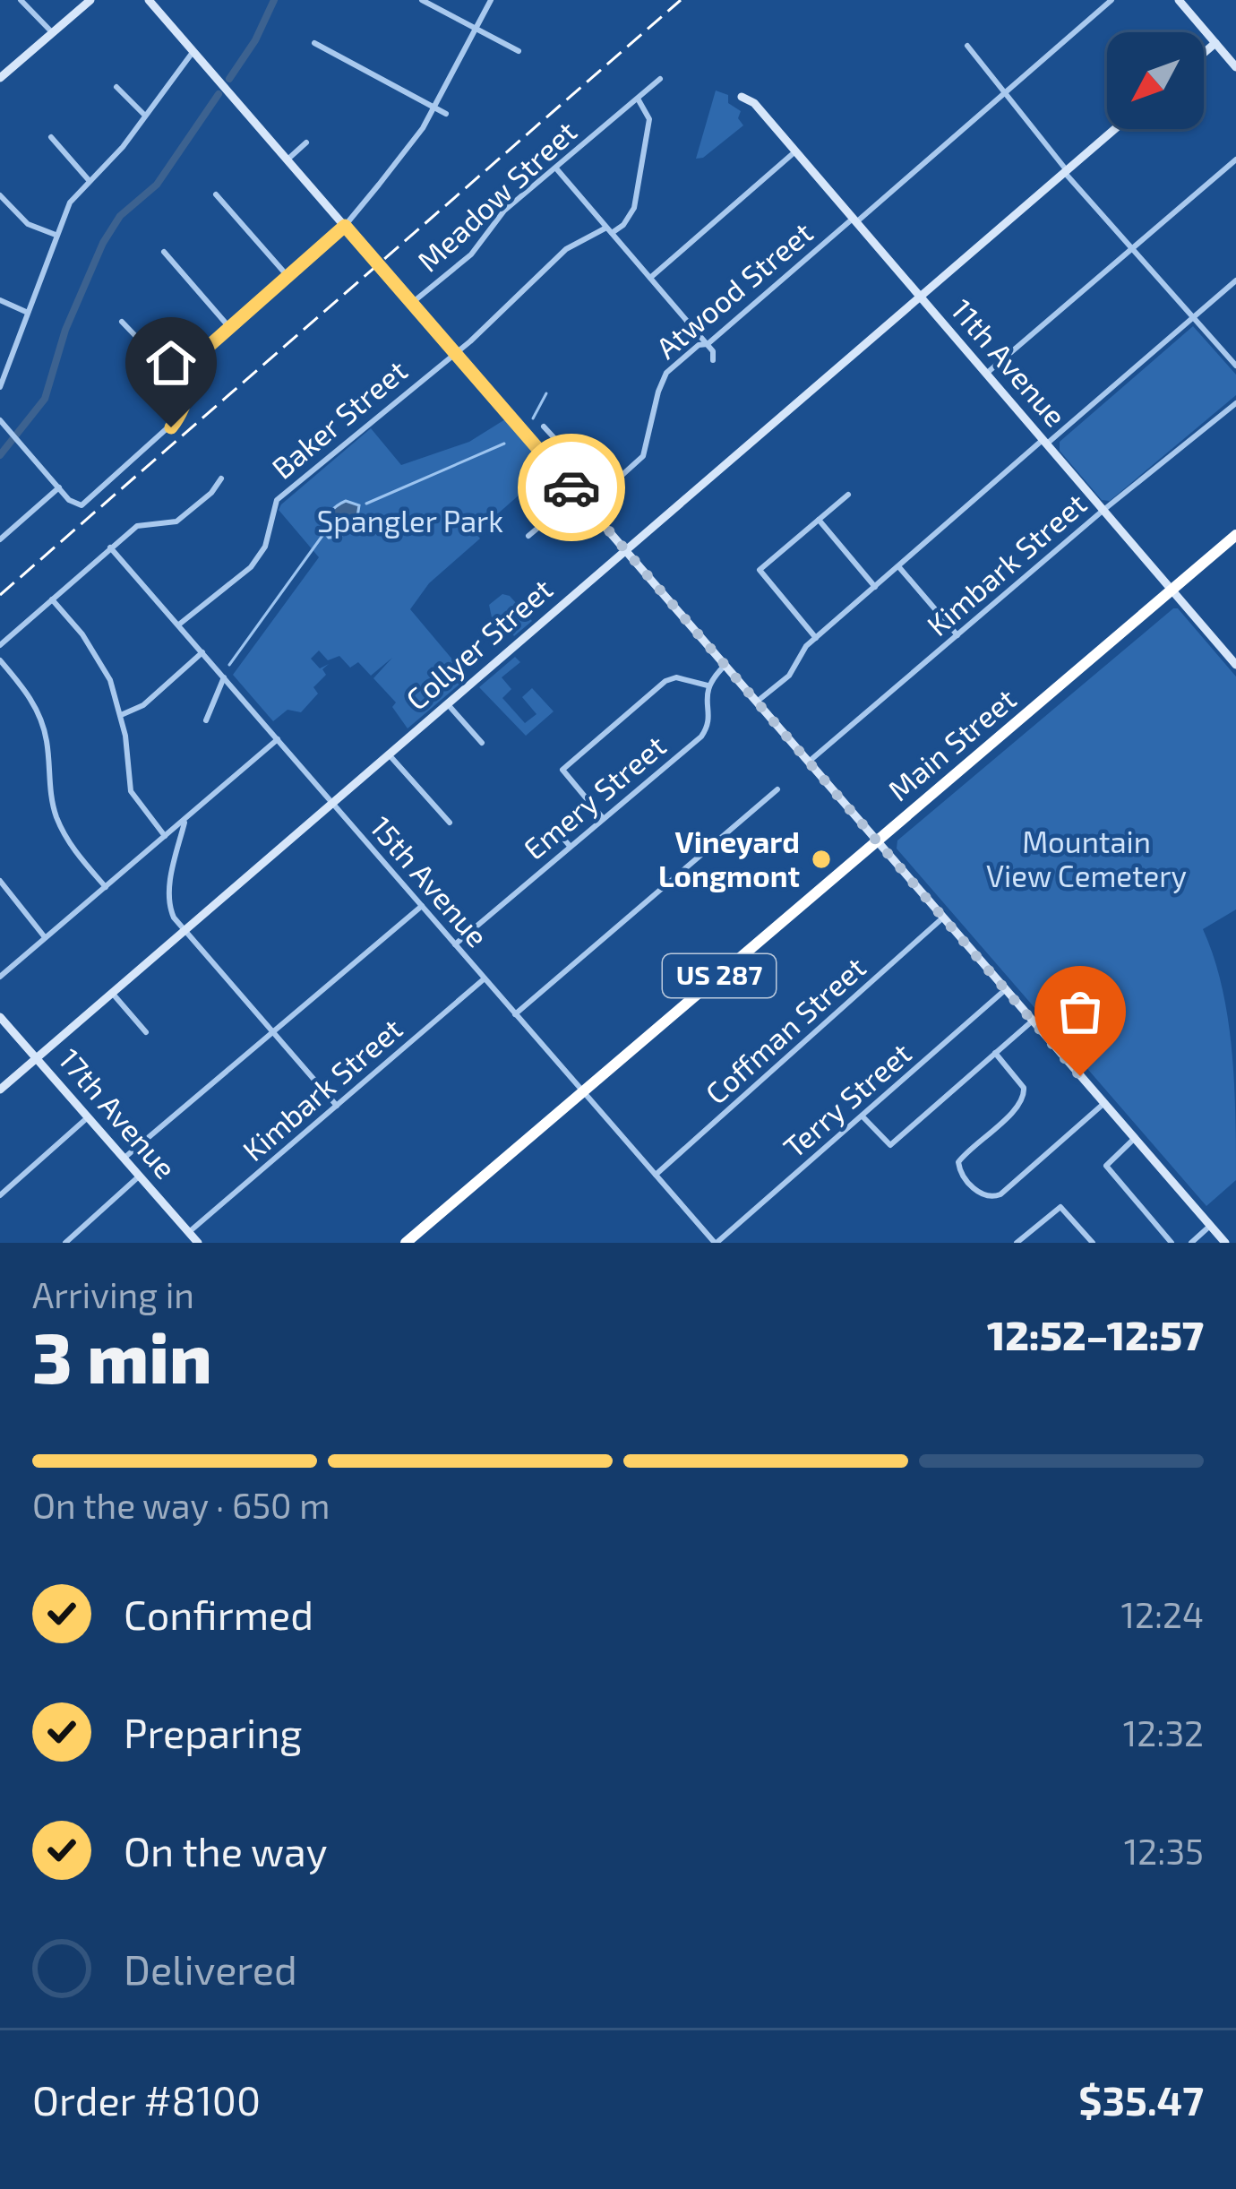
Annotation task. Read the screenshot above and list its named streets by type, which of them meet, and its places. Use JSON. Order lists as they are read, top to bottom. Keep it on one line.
{"streets":{"highway":["Main Street","US 287"],"street":["Meadow Street","Atwood Street","11th Avenue","Baker Street","Kimbark Street","Collyer Street","Emery Street","15th Avenue","Coffman Street","Terry Street","17th Avenue"]},"crossings":[["Atwood Street","11th Avenue"],["11th Avenue","Kimbark Street"],["11th Avenue","Collyer Street"],["11th Avenue","Main Street"],["Baker Street","15th Avenue"],["Kimbark Street","15th Avenue"],["Kimbark Street","17th Avenue"],["Collyer Street","15th Avenue"],["Collyer Street","17th Avenue"],["Main Street","15th Avenue"],["Emery Street","15th Avenue"],["15th Avenue","Coffman Street"],["15th Avenue","Terry Street"]],"parks":["Spangler Park","Mountain View Cemetery"],"places":["Vineyard Longmont"],"north":"bottom left","page":{"heading":["3 min","Arriving in","12:52–12:57"],"panel":["Order #8100","$35.47"],"bar":"On the way · 650 m","list":[["Confirmed","12:24"],["Preparing","12:32"],["On the way","12:35"],"Delivered"]}}
